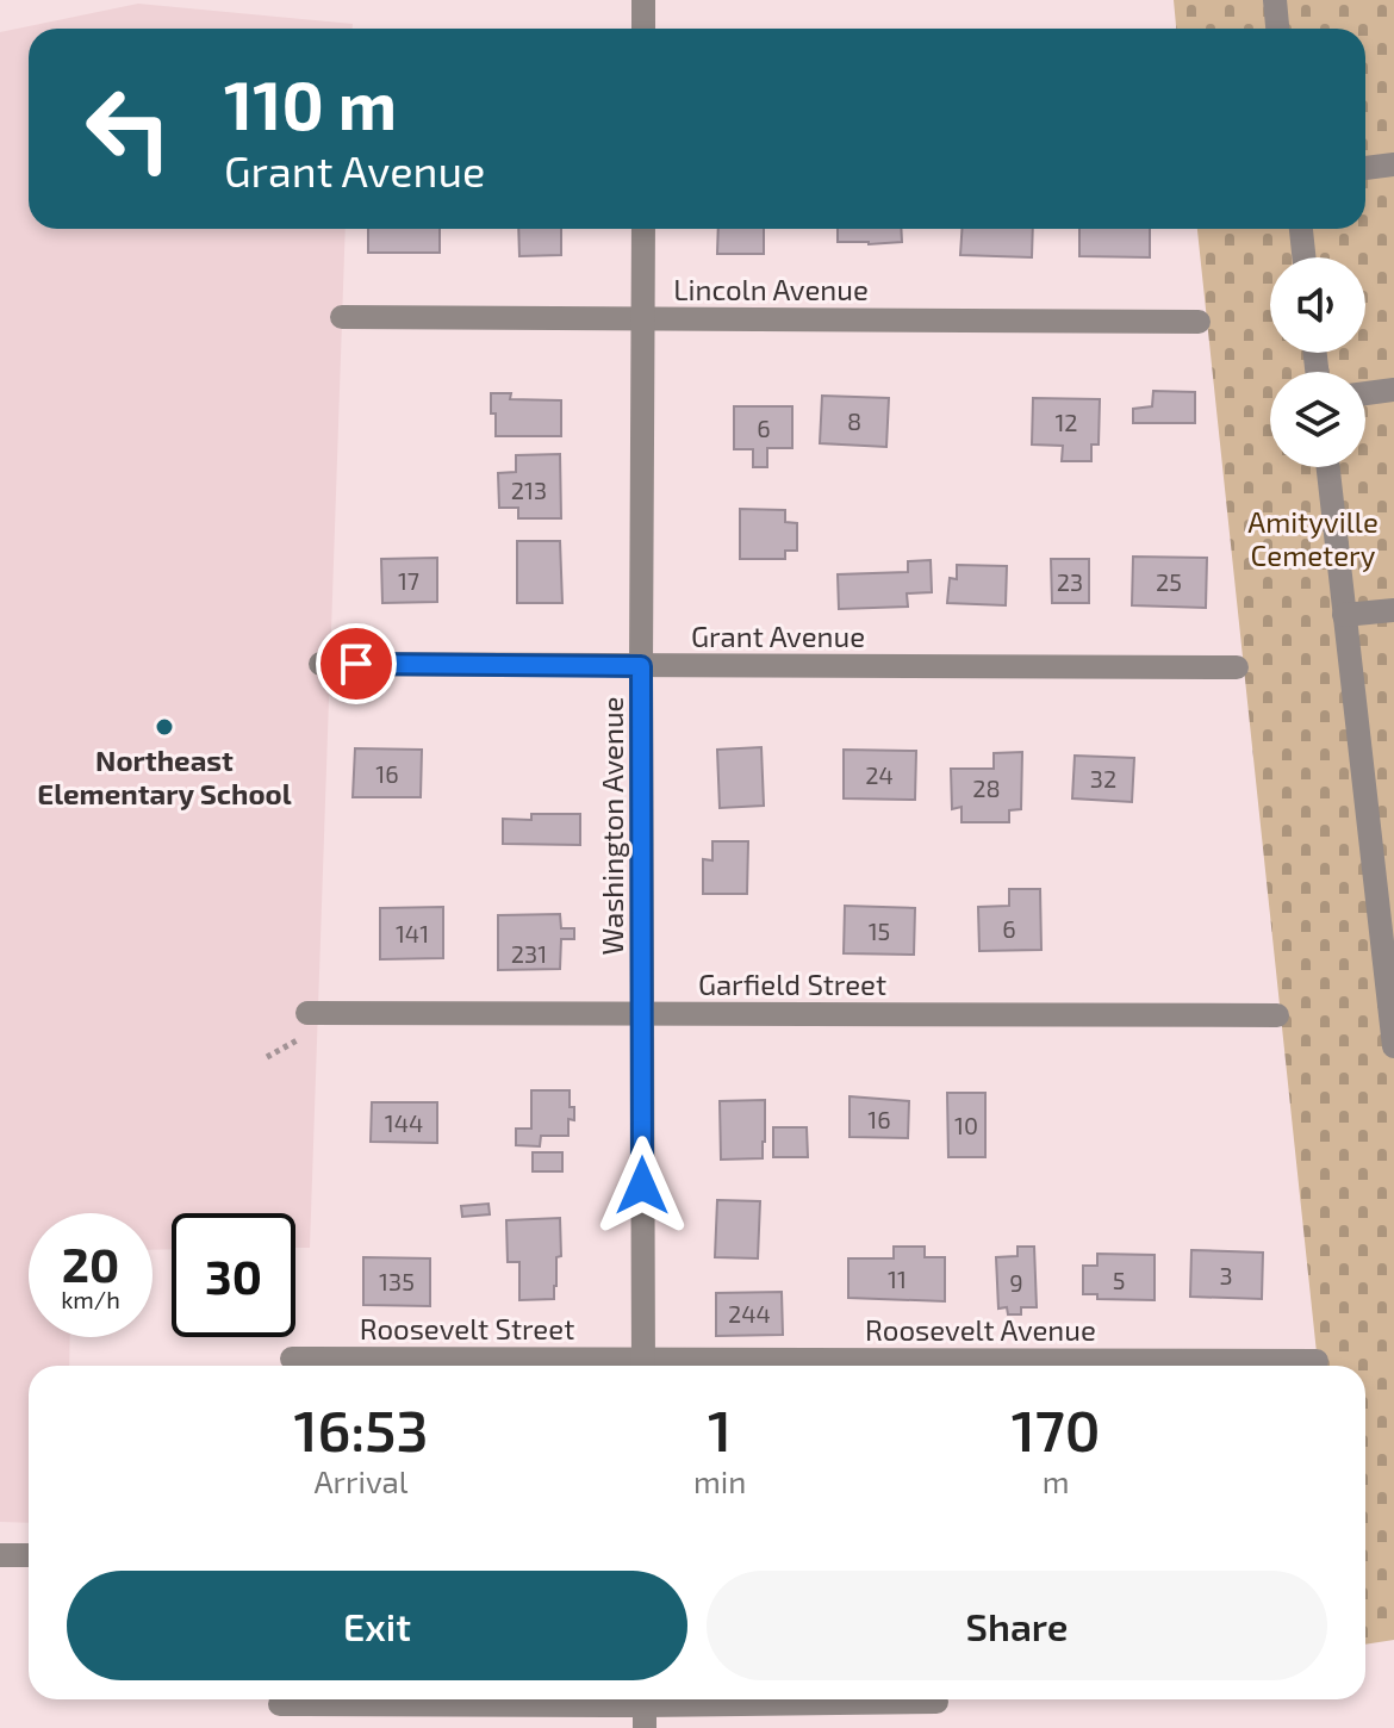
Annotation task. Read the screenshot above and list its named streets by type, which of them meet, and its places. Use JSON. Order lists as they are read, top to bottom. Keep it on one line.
{"streets":{"street":["Lincoln Avenue","Grant Avenue","Washington Avenue","Garfield Street","Roosevelt Street","Roosevelt Avenue"]},"crossings":[["Lincoln Avenue","Washington Avenue"],["Grant Avenue","Washington Avenue"],["Washington Avenue","Garfield Street"]],"parks":["Amityville Cemetery"],"places":["Northeast Elementary School"],"house_numbers":["8","12","6","213","17","23","25","16","24","32","28","6","15","141","231","16","144","10","3","11","5","135","9","244"],"page":{"turn":["110 m","Grant Avenue"],"speed":"20 km/h","limit":"30","eta":["16:53","Arrival","1","min","170","m"],"buttons":["Exit","Share"]}}
